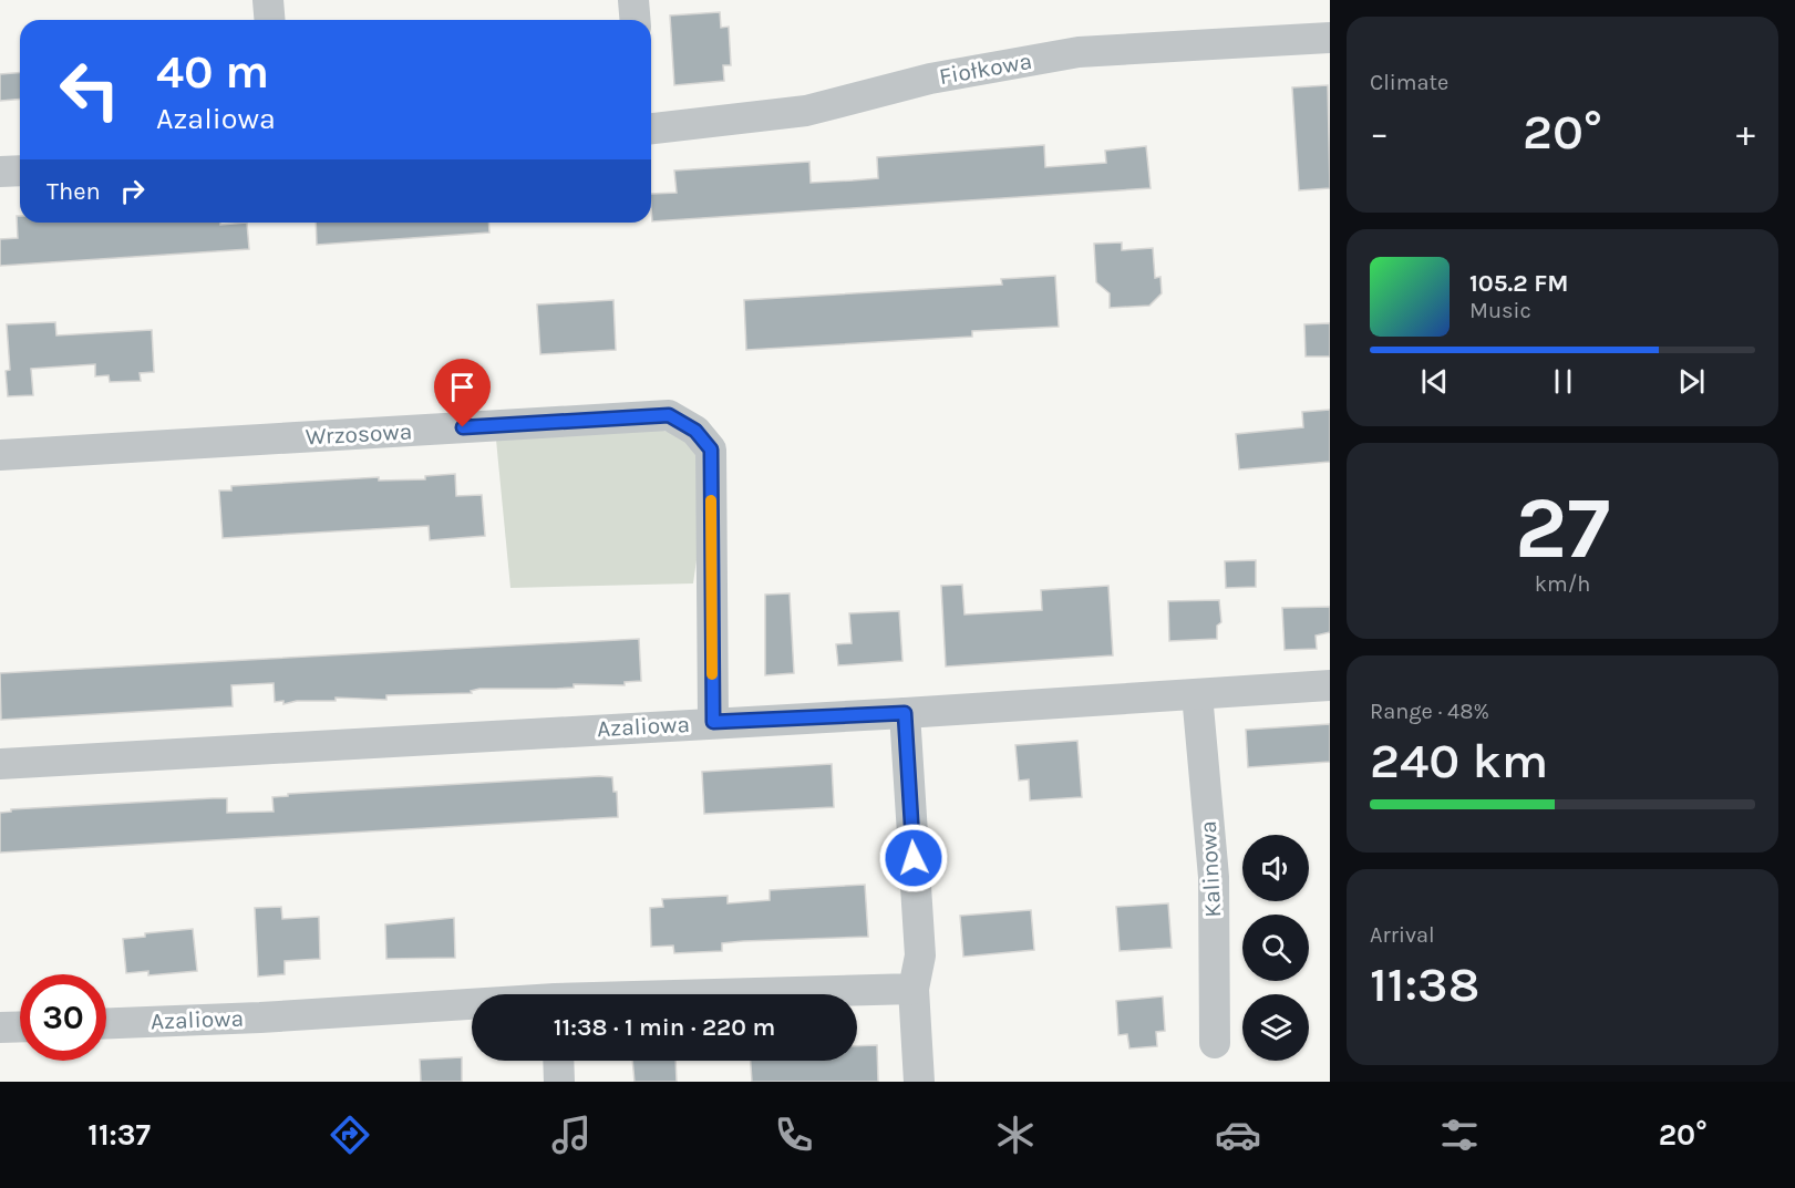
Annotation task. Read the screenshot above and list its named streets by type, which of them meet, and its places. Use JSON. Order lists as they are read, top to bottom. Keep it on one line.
{"streets":{"street":["Fiołkowa","Wrzosowa","Azaliowa","Kalinowa"]},"crossings":[["Wrzosowa","Azaliowa"]],"page":{"tile":["Climate",["27","km/h"],["Range · 48%","240 km"],["Arrival","11:38"]],"turn":["40 m","Azaliowa"],"heat":["−","20°","+"],"then":"Then","song":["105.2 FM","Music"],"limit":"30","trip":"11:38 · 1 min · 220 m","tabs":["11:37","20°"]}}
